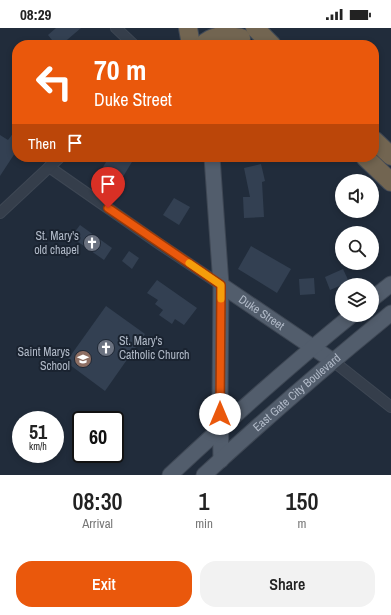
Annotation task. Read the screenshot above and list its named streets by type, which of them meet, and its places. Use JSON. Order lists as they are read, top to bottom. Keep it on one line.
{"streets":{"main road":["Duke Street","East Gate City Boulevard"]},"crossings":[["Duke Street","East Gate City Boulevard"]],"places":{"church":["St. Mary's old chapel","St. Mary's Catholic Church"],"school or university":["Saint Marys School"]},"page":{"status":"08:29","turn":["70 m","Duke Street"],"then":"Then","speed":"51 km/h","limit":"60","eta":["08:30","Arrival","1","min","150","m"],"buttons":["Exit","Share"]}}
